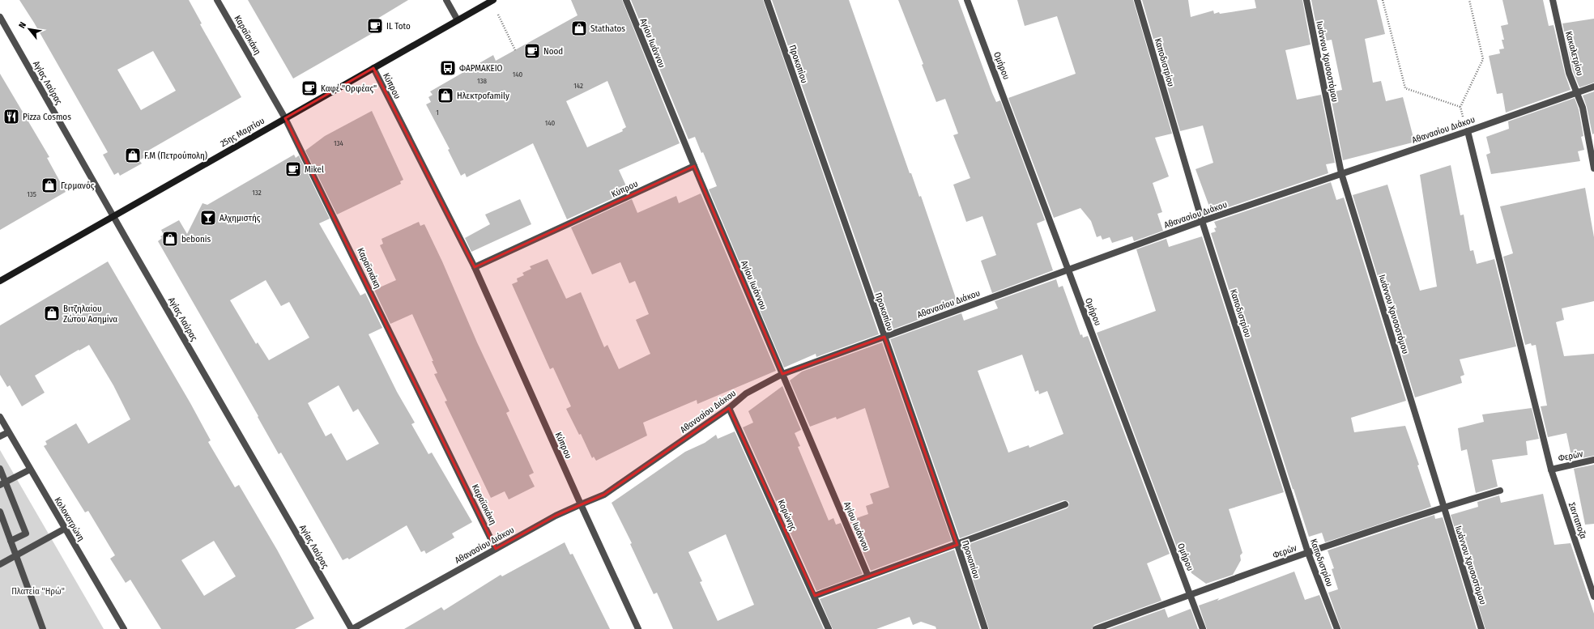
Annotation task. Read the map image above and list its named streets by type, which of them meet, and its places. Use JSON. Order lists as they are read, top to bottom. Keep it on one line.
{"streets":{"main road":["25ης Μαρτίου"],"street":["Καραϊσκάκη","Αγίου Ιωάννου","Κακαλετρίου","Ιωάννου Χρυσοστόμου","Καποδιστρίου","Προκοπίου","Ομήρου","Αγίας Λαύρας","Κύπρου","Αθανασίου Διάκου","Φερών","Κορώνης","Κολοκοτρώνη","Σανταποζα"]},"crossings":[["Καραϊσκάκη","Αθανασίου Διάκου"],["Καραϊσκάκη","25ης Μαρτίου"],["Αγίου Ιωάννου","Κύπρου"],["Αγίου Ιωάννου","Αθανασίου Διάκου"],["Κακαλετρίου","Αθανασίου Διάκου"],["Ιωάννου Χρυσοστόμου","Αθανασίου Διάκου"],["Ιωάννου Χρυσοστόμου","Φερών"],["Καποδιστρίου","Αθανασίου Διάκου"],["Καποδιστρίου","Φερών"],["Προκοπίου","Αθανασίου Διάκου"],["Ομήρου","Αθανασίου Διάκου"],["Ομήρου","Φερών"],["Αγίας Λαύρας","Αθανασίου Διάκου"],["Αγίας Λαύρας","25ης Μαρτίου"],["Κύπρου","Αθανασίου Διάκου"],["Κύπρου","25ης Μαρτίου"],["Αθανασίου Διάκου","Κορώνης"],["Αθανασίου Διάκου","Σανταποζα"],["Φερών","Σανταποζα"]],"parks":["Πλατεία \"Ηρώ\""],"places":{"cafe":["IL Toto","Nood","Καφέ \"Ορφέας\"","Mikel"],"shop":["Stathatos","Ηλεκτροfamily","F.M (Πετρούπολη)","Γερμανός","bebonis","Βιτζηλαίου Ζώτου Ασημίνα"],"bus stop":["ΦΑΡΜΑΚΕΙΟ"],"restaurant":["Pizza Cosmos"],"bar":["Αλχημιστής"]},"house_numbers":["140","138","142","1","140","134","132","135"],"north":"top left"}
